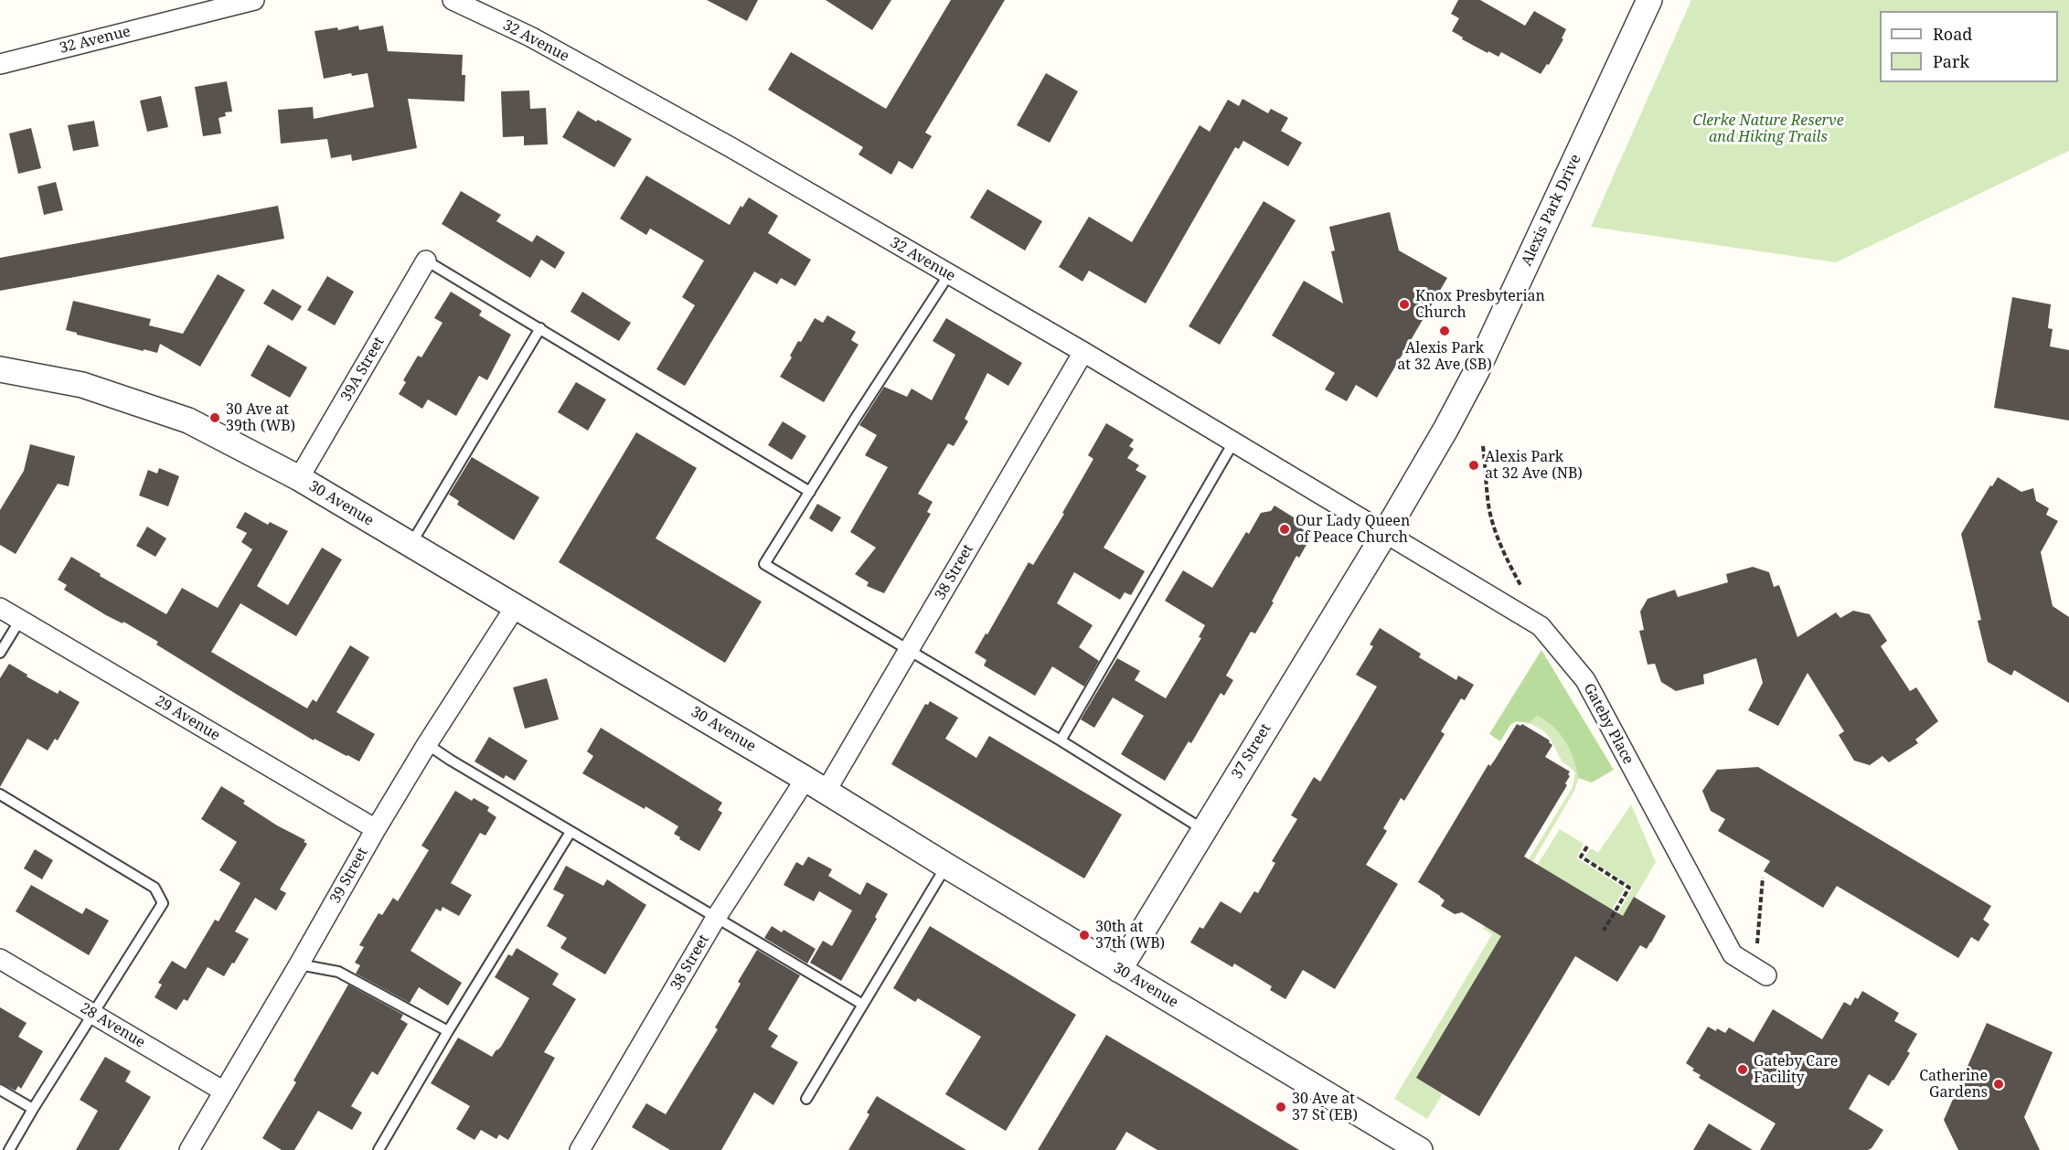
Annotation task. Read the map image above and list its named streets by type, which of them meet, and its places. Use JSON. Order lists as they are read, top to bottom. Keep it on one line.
{"streets":{"street":["32 Avenue","Alexis Park Drive","39A Street","30 Avenue","38 Street","29 Avenue","Gateby Place","37 Street","39 Street","28 Avenue"]},"crossings":[["32 Avenue","Alexis Park Drive"],["32 Avenue","38 Street"],["32 Avenue","Gateby Place"],["32 Avenue","37 Street"],["Alexis Park Drive","Gateby Place"],["Alexis Park Drive","37 Street"],["39A Street","30 Avenue"],["30 Avenue","38 Street"],["30 Avenue","37 Street"],["30 Avenue","39 Street"],["29 Avenue","39 Street"],["Gateby Place","37 Street"],["39 Street","28 Avenue"]],"parks":["Clerke Nature Reserve and Hiking Trails"],"places":["Knox Presbyterian Church","Alexis Park at 32 Ave (SB)","30 Ave at 39th (WB)","Alexis Park at 32 Ave (NB)","Our Lady Queen of Peace Church","30th at 37th (WB)","Gateby Care Facility","Catherine Gardens","30 Ave at 37 St (EB)"],"legend":["Road","Park"]}
